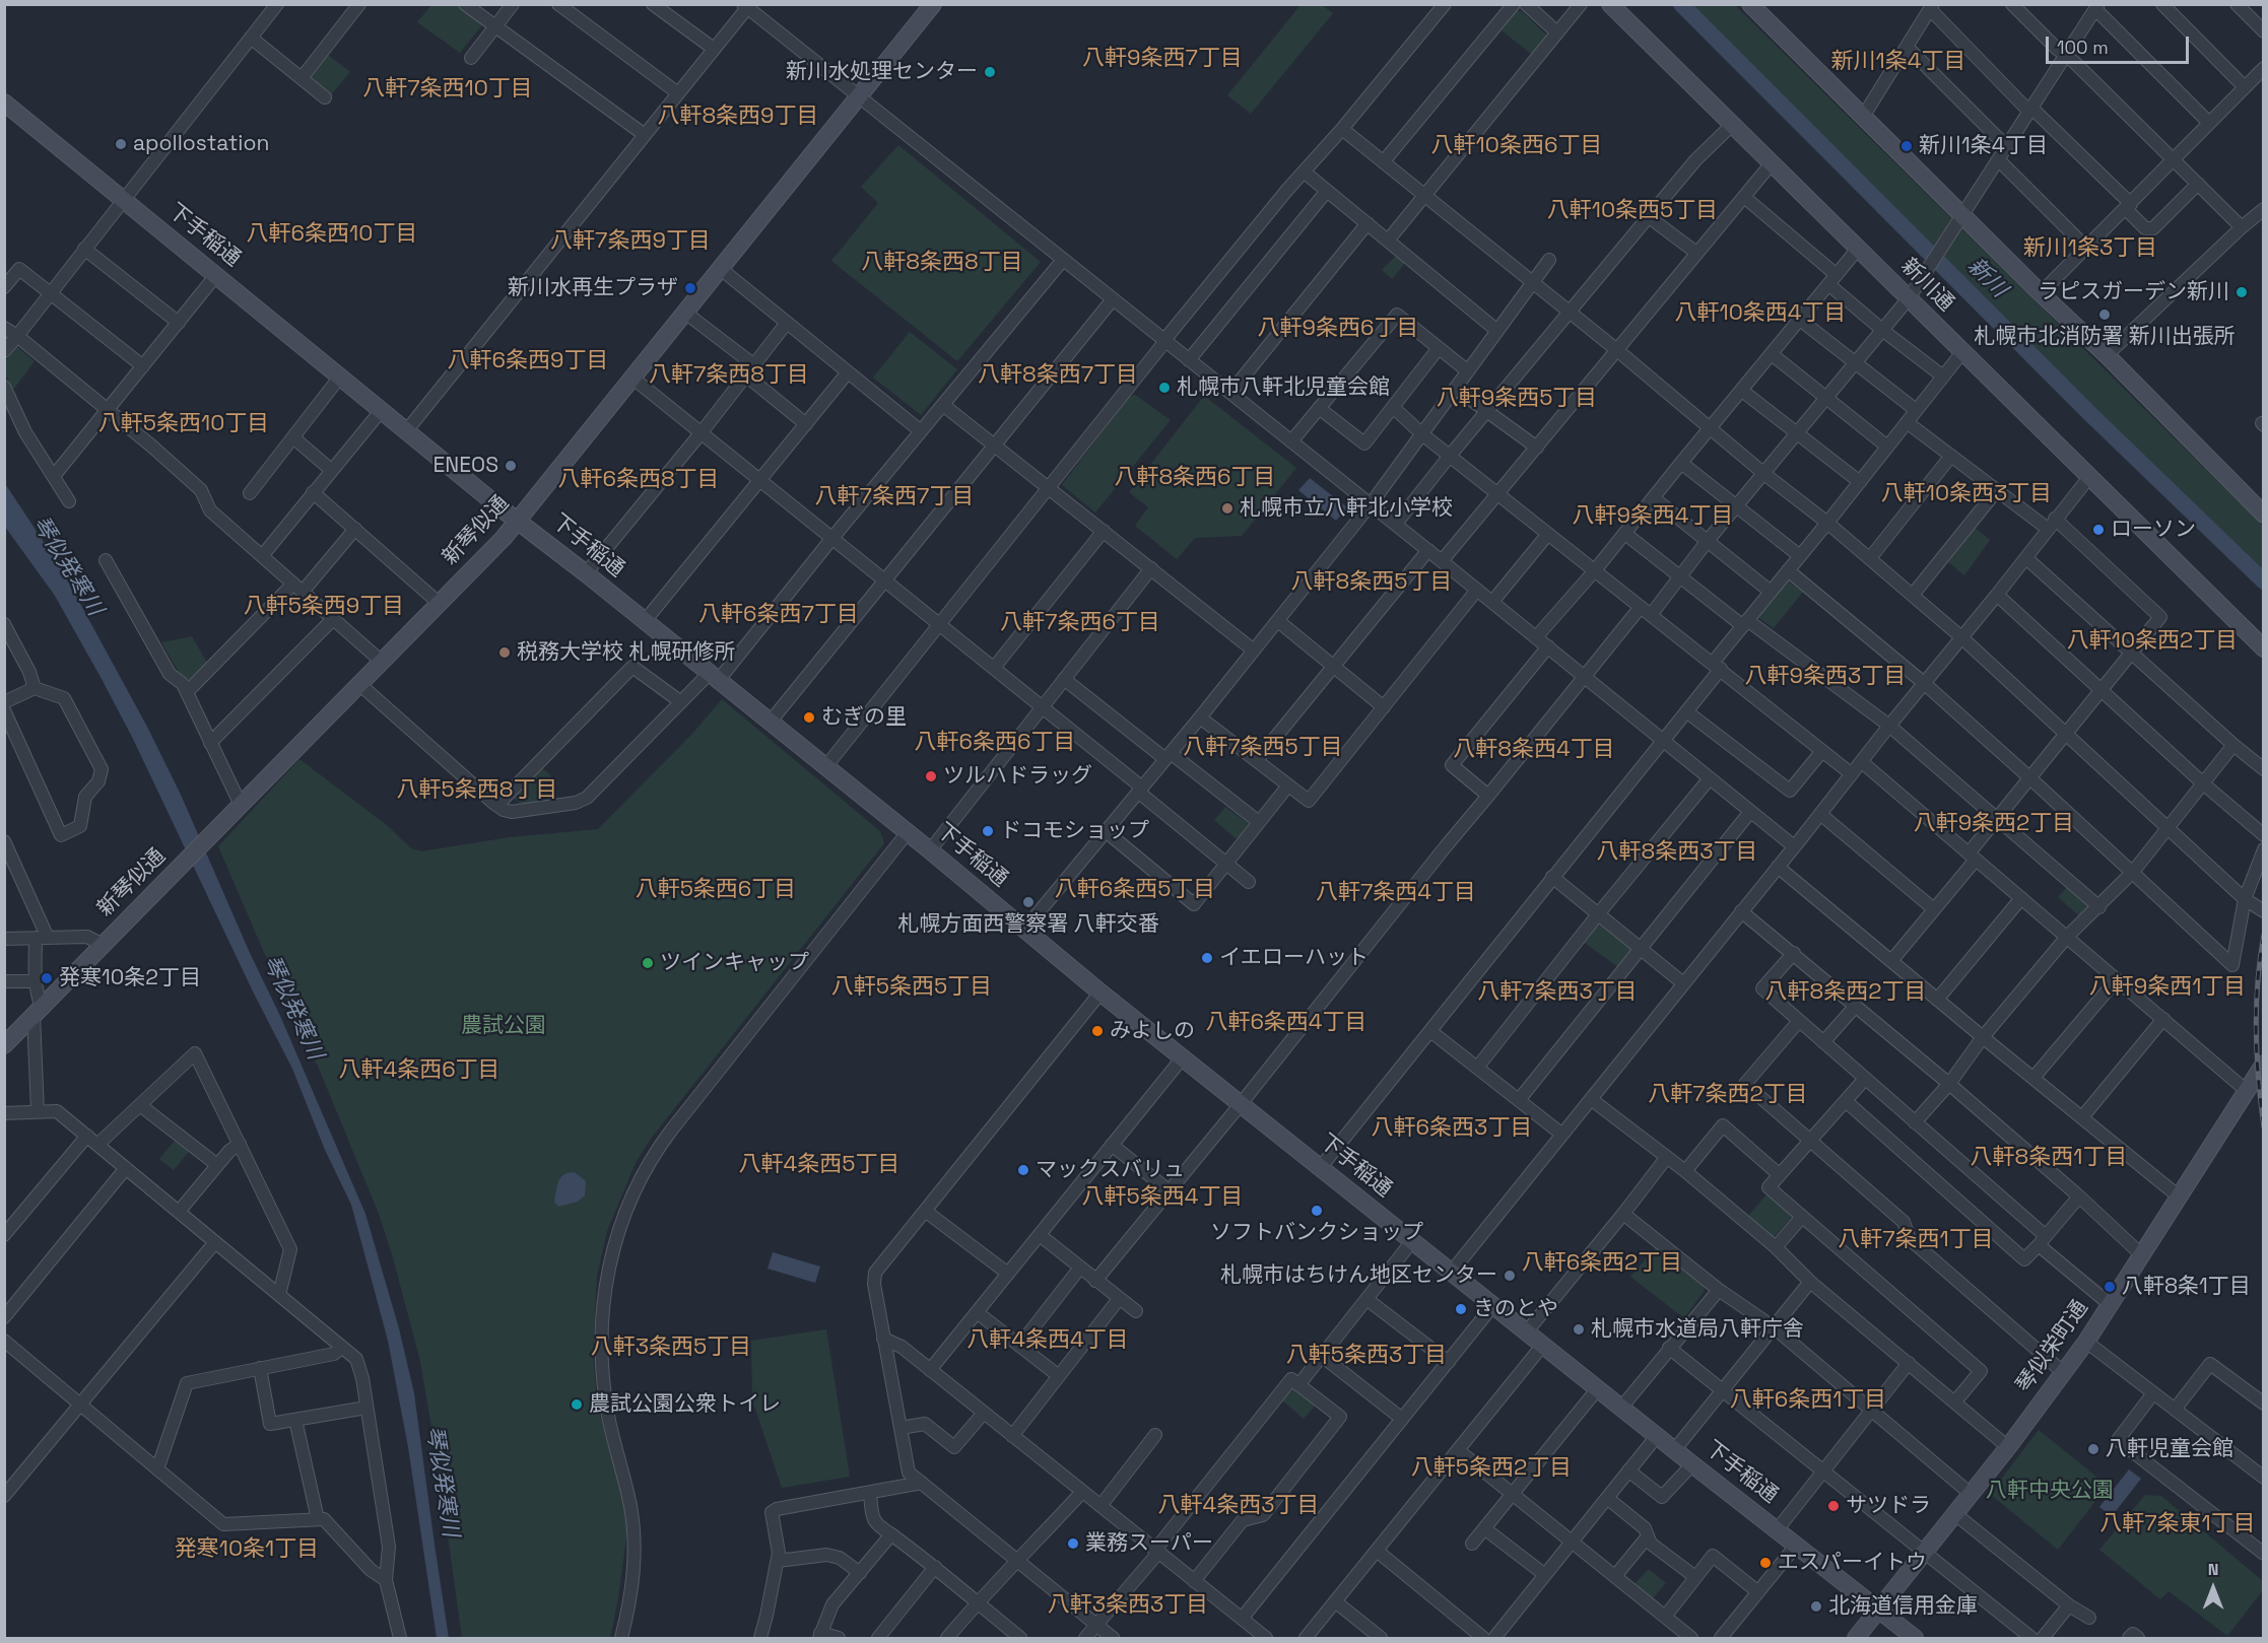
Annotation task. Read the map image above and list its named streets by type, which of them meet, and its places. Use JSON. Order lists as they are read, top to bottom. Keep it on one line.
{"streets":{"main road":["下手稲通","新川通","新琴似通","琴似栄町通"]},"crossings":[["下手稲通","新琴似通"],["下手稲通","琴似栄町通"]],"districts":["八軒9条西7丁目","新川1条4丁目","八軒7条西10丁目","八軒8条西9丁目","八軒10条西6丁目","八軒10条西5丁目","八軒6条西10丁目","八軒7条西9丁目","新川1条3丁目","八軒8条西8丁目","八軒10条西4丁目","八軒9条西6丁目","八軒6条西9丁目","八軒7条西8丁目","八軒8条西7丁目","八軒9条西5丁目","八軒5条西10丁目","八軒8条西6丁目","八軒6条西8丁目","八軒10条西3丁目","八軒7条西7丁目","八軒9条西4丁目","八軒8条西5丁目","八軒5条西9丁目","八軒6条西7丁目","八軒7条西6丁目","八軒10条西2丁目","八軒9条西3丁目","八軒6条西6丁目","八軒7条西5丁目","八軒8条西4丁目","八軒5条西8丁目","八軒9条西2丁目","八軒8条西3丁目","八軒5条西6丁目","八軒6条西5丁目","八軒7条西4丁目","八軒5条西5丁目","八軒9条西1丁目","八軒7条西3丁目","八軒8条西2丁目","八軒6条西4丁目","八軒4条西6丁目","八軒7条西2丁目","八軒6条西3丁目","八軒8条西1丁目","八軒4条西5丁目","八軒5条西4丁目","八軒7条西1丁目","八軒6条西2丁目","八軒4条西4丁目","八軒3条西5丁目","八軒5条西3丁目","八軒6条西1丁目","八軒5条西2丁目","八軒4条西3丁目","八軒7条東1丁目","発寒10条1丁目","八軒3条西3丁目"],"water":["新川","琴似発寒川"],"parks":["農試公園","八軒中央公園"],"places":["新川水処理センター","apollostation","新川1条4丁目","新川水再生プラザ","ラピスガーデン新川","札幌市北消防署 新川出張所","札幌市八軒北児童会館","ENEOS","札幌市立八軒北小学校","ローソン","税務大学校 札幌研修所","むぎの里","ツルハドラッグ","ドコモショップ","札幌方面西警察署 八軒交番","イエローハット","ツインキャップ","発寒10条2丁目","みよしの","マックスバリュ","ソフトバンクショップ","札幌市はちけん地区センター","八軒8条1丁目","きのとや","札幌市水道局八軒庁舎","農試公園公衆トイレ","八軒児童会館","サツドラ","業務スーパー","エスパーイトウ","北海道信用金庫"],"scale_bar":"100 m","north":"top"}
